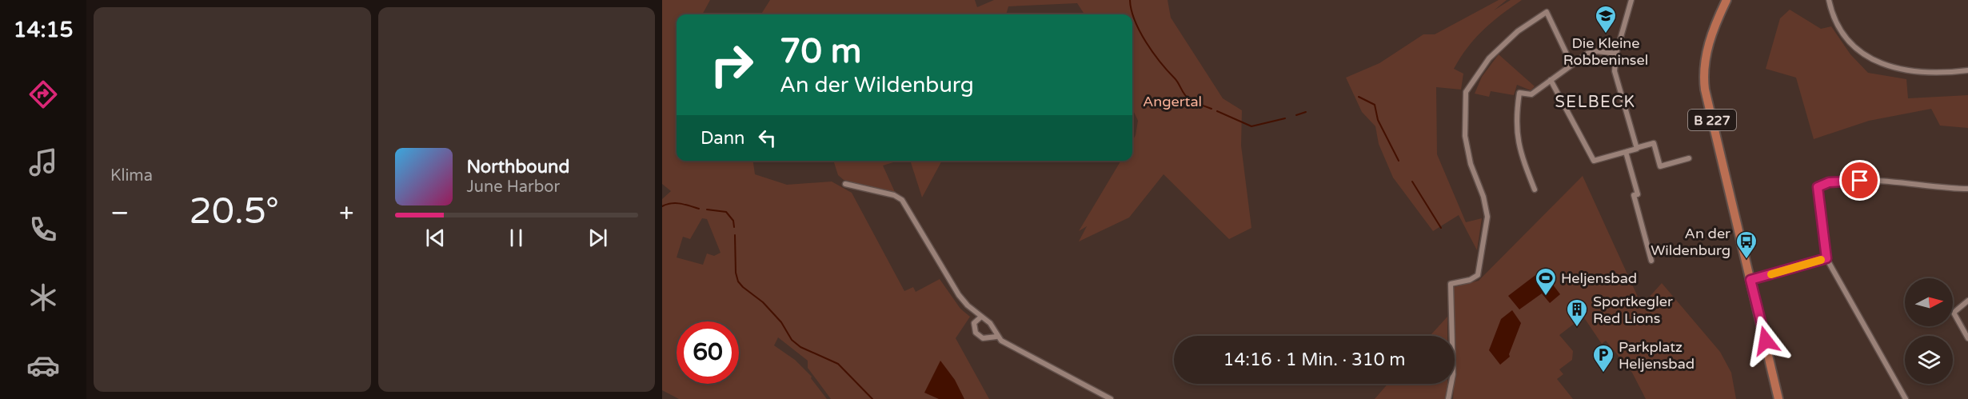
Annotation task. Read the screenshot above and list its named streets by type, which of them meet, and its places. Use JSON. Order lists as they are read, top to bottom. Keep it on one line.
{"streets":{"main road":["B 227"]},"districts":["SELBECK"],"parks":["Angertal"],"places":{"school or university":["Die Kleine Robbeninsel"],"bus stop":["An der Wildenburg"],"sports":["Heljensbad"],"building":["Sportkegler Red Lions"],"parking":["Parkplatz Heljensbad"]},"north":"right","page":{"tabs":"14:15","tile":"Klima","turn":["70 m","An der Wildenburg"],"then":"Dann","song":["Northbound","June Harbor"],"heat":["−","20.5°","+"],"limit":"60","trip":"14:16 · 1 Min. · 310 m"}}
